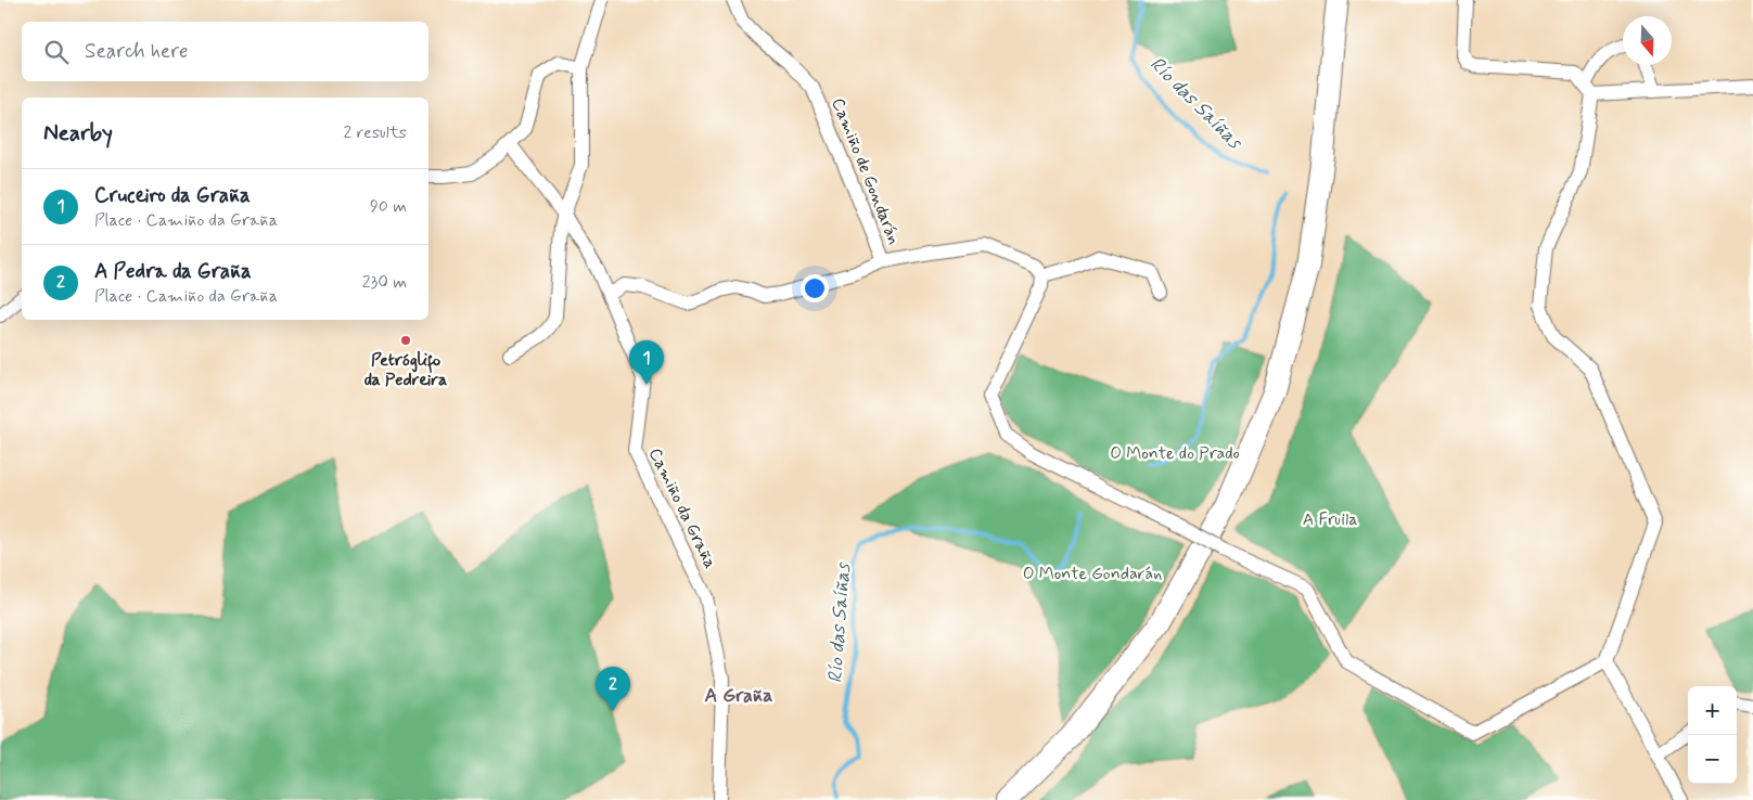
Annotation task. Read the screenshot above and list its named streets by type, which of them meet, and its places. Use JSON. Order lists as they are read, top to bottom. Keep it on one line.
{"streets":{"street":["Camiño de Gondarán","Camiño da Graña"]},"districts":["A Graña"],"water":["Río das Saíñas"],"parks":["O Monte do Prado","A Fruila","O Monte Gondarán"],"places":["Petróglifo da Pedreira"],"north":"bottom","page":{"search":"Search here","heading":["Nearby","2 results"],"list":[{"mark":"1","name":"Cruceiro da Graña","note":"Place · Camiño da Graña","value":"90 m"},{"mark":"2","name":"A Pedra da Graña","note":"Place · Camiño da Graña","value":"230 m"}],"pins":["1","2"],"map_buttons":["+","−"]}}
